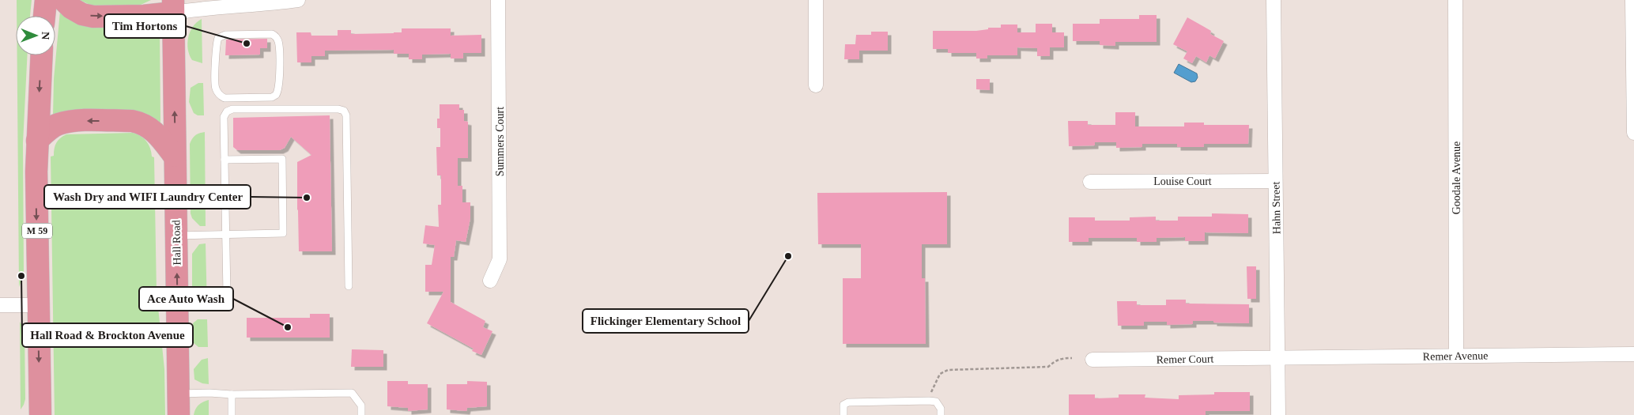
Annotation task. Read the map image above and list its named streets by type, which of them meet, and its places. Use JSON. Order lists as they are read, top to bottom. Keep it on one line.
{"streets":{"highway":["M 59","Hall Road"],"street":["Summers Court","Goodale Avenue","Louise Court","Hahn Street","Remer Avenue","Remer Court"]},"crossings":[["Goodale Avenue","Remer Avenue"],["Louise Court","Hahn Street"],["Hahn Street","Remer Avenue"],["Hahn Street","Remer Court"],["Remer Avenue","Remer Court"]],"places":["Tim Hortons","Wash Dry and WIFI Laundry Center","Flickinger Elementary School","Hall Road & Brockton Avenue","Ace Auto Wash"],"north":"right"}
